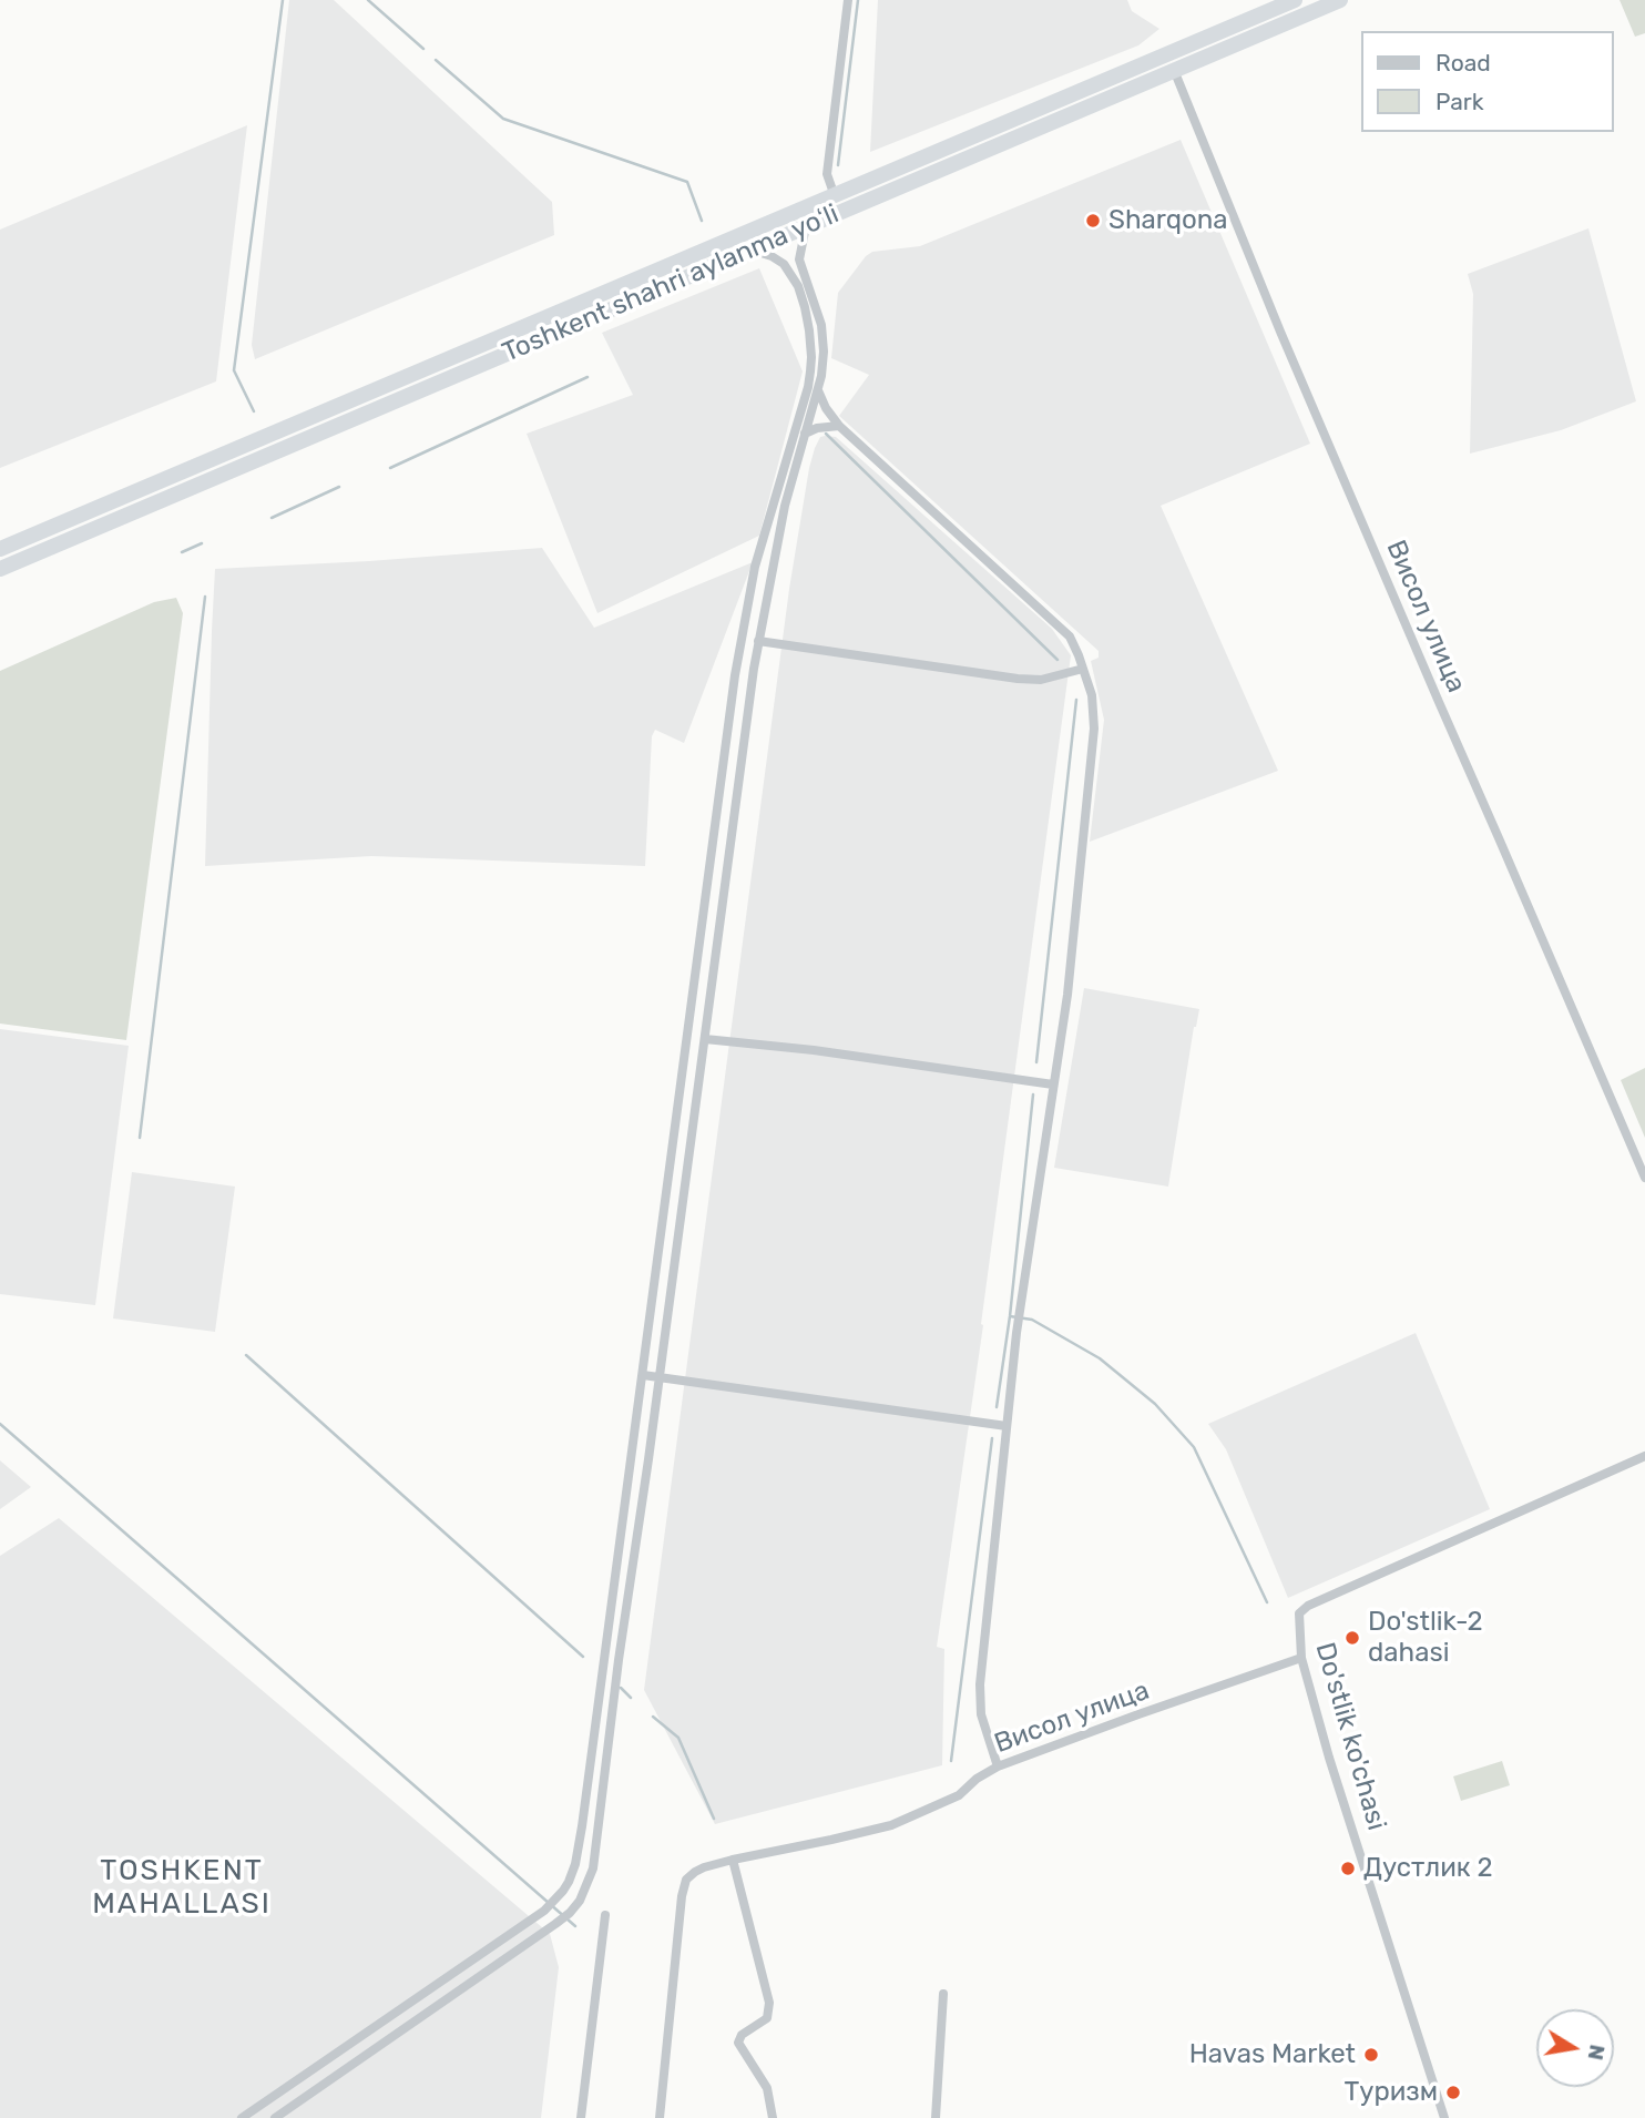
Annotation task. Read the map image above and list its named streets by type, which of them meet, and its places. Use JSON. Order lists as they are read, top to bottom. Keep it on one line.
{"streets":{"highway":["Toshkent shahri aylanma yoʻli"],"street":["Висол улица","Do'stlik ko'chasi"]},"crossings":[["Toshkent shahri aylanma yoʻli","Висол улица"],["Висол улица","Do'stlik ko'chasi"]],"districts":["TOSHKENT MAHALLASI"],"places":["Sharqona","Do'stlik-2 dahasi","Дустлик 2","Havas Market","Туризм"],"legend":["Road","Park"],"north":"right"}
